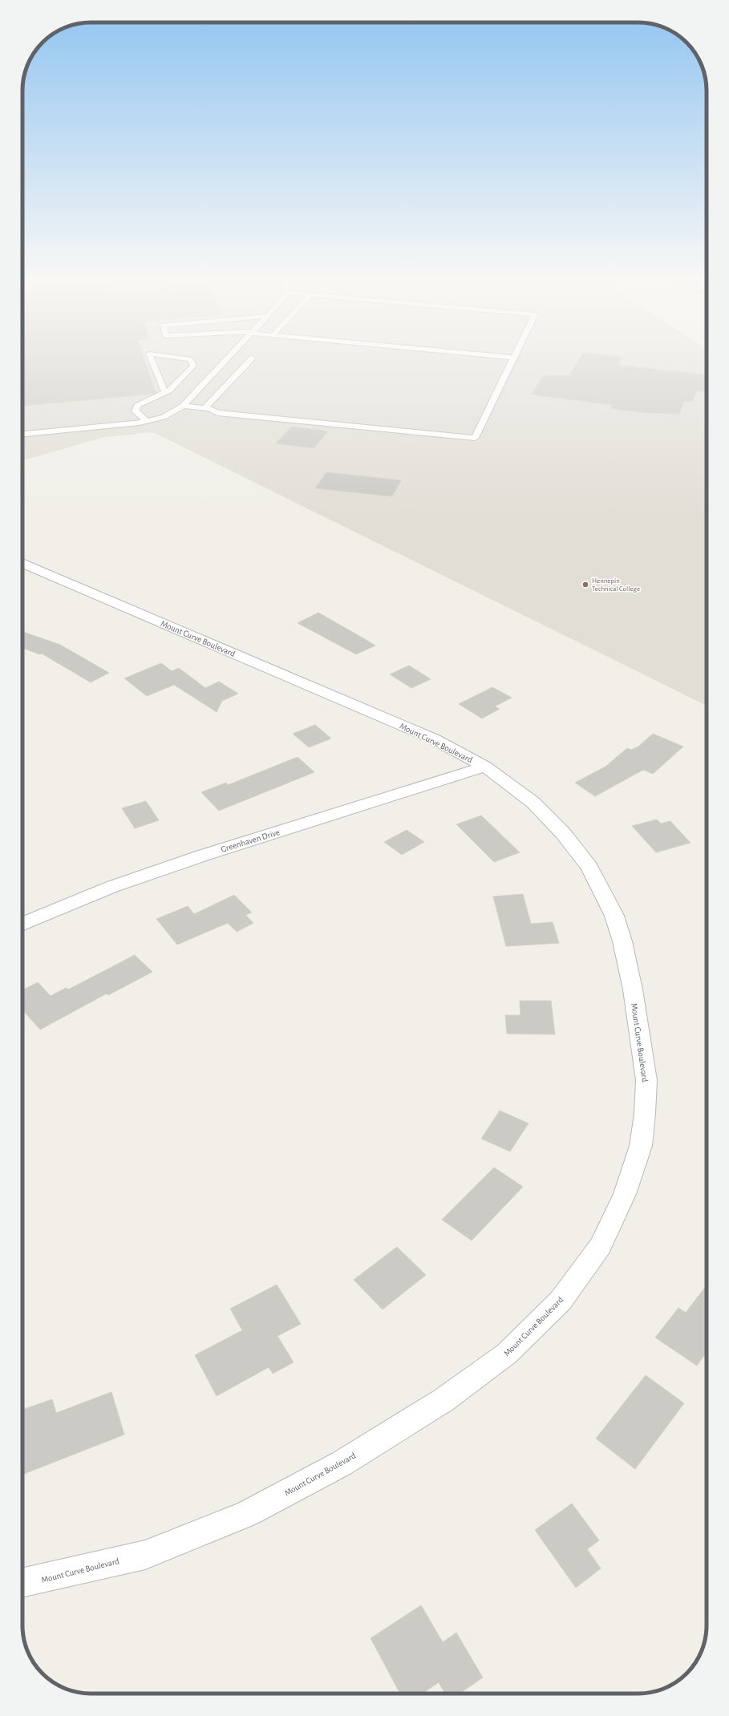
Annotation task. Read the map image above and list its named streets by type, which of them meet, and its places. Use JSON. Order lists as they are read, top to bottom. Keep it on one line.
{"streets":{"street":["Mount Curve Boulevard","Greenhaven Drive"]},"crossings":[["Mount Curve Boulevard","Greenhaven Drive"]],"places":["Hennepin Technical College"]}
